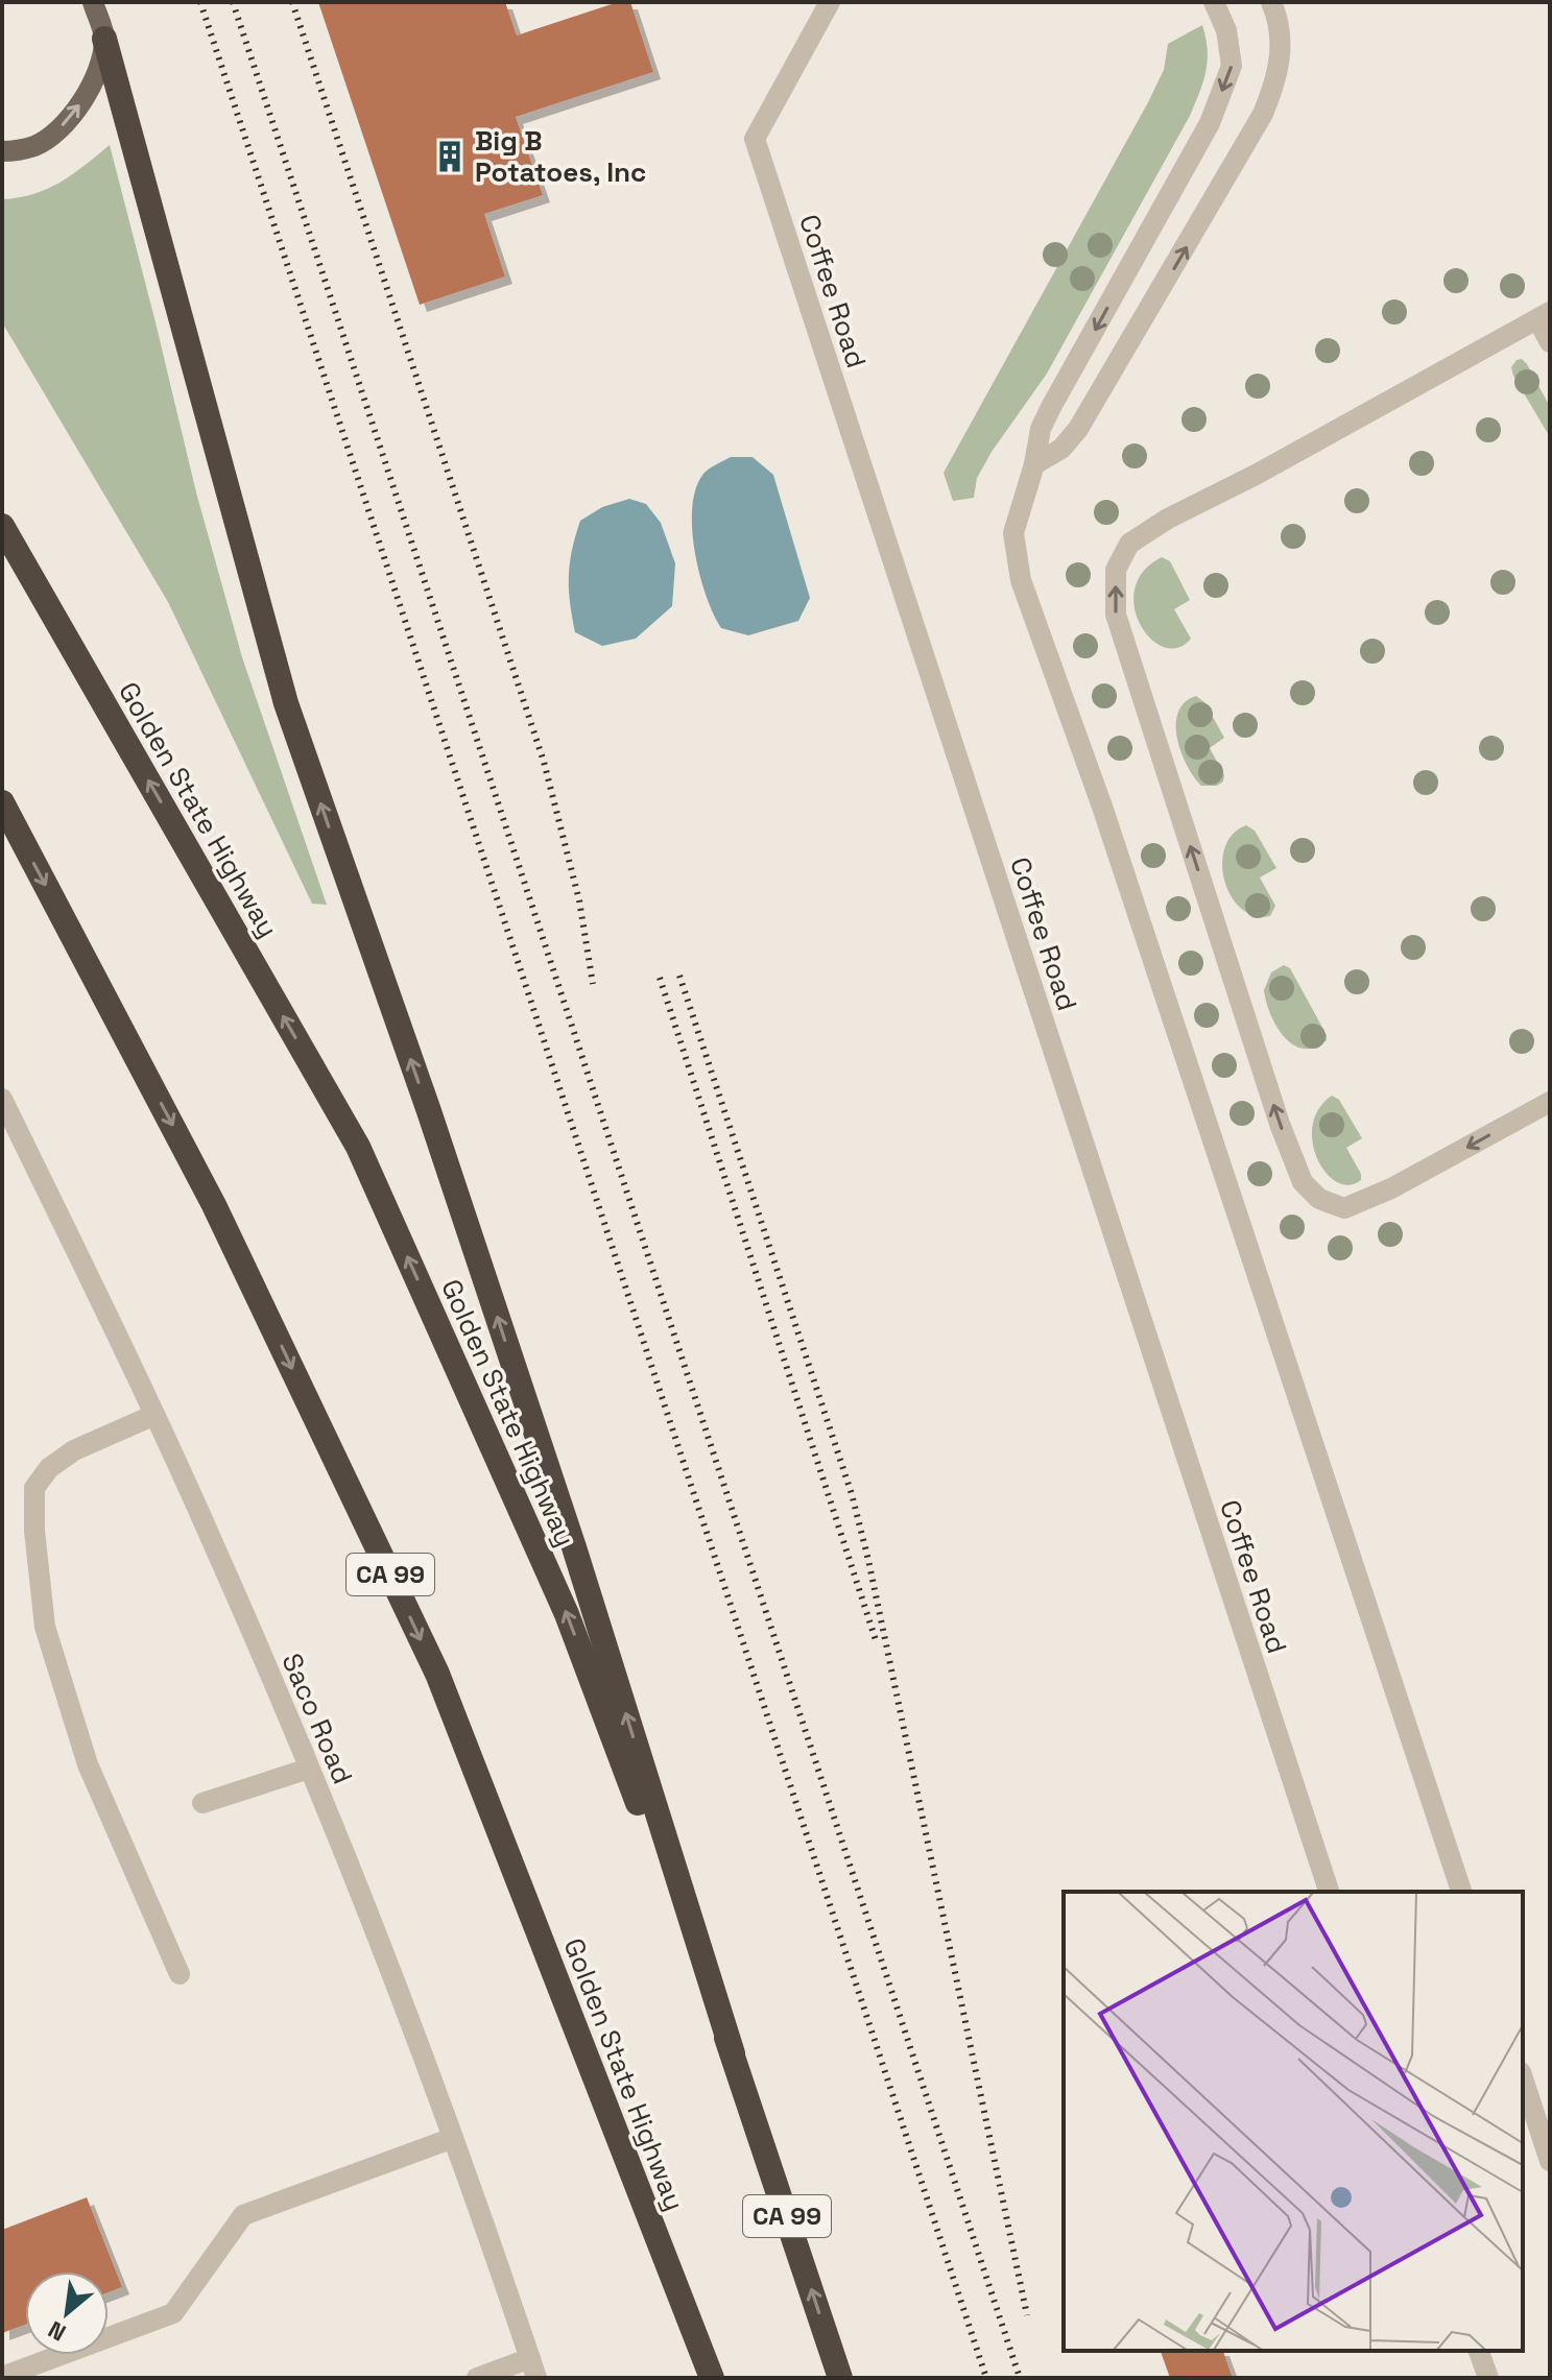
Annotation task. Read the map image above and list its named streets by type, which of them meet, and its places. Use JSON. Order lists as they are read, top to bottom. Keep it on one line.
{"streets":{"highway":["Golden State Highway","CA 99"],"street":["Coffee Road","Saco Road"]},"places":{"building":["Big B Potatoes, Inc"]},"north":"bottom left"}
